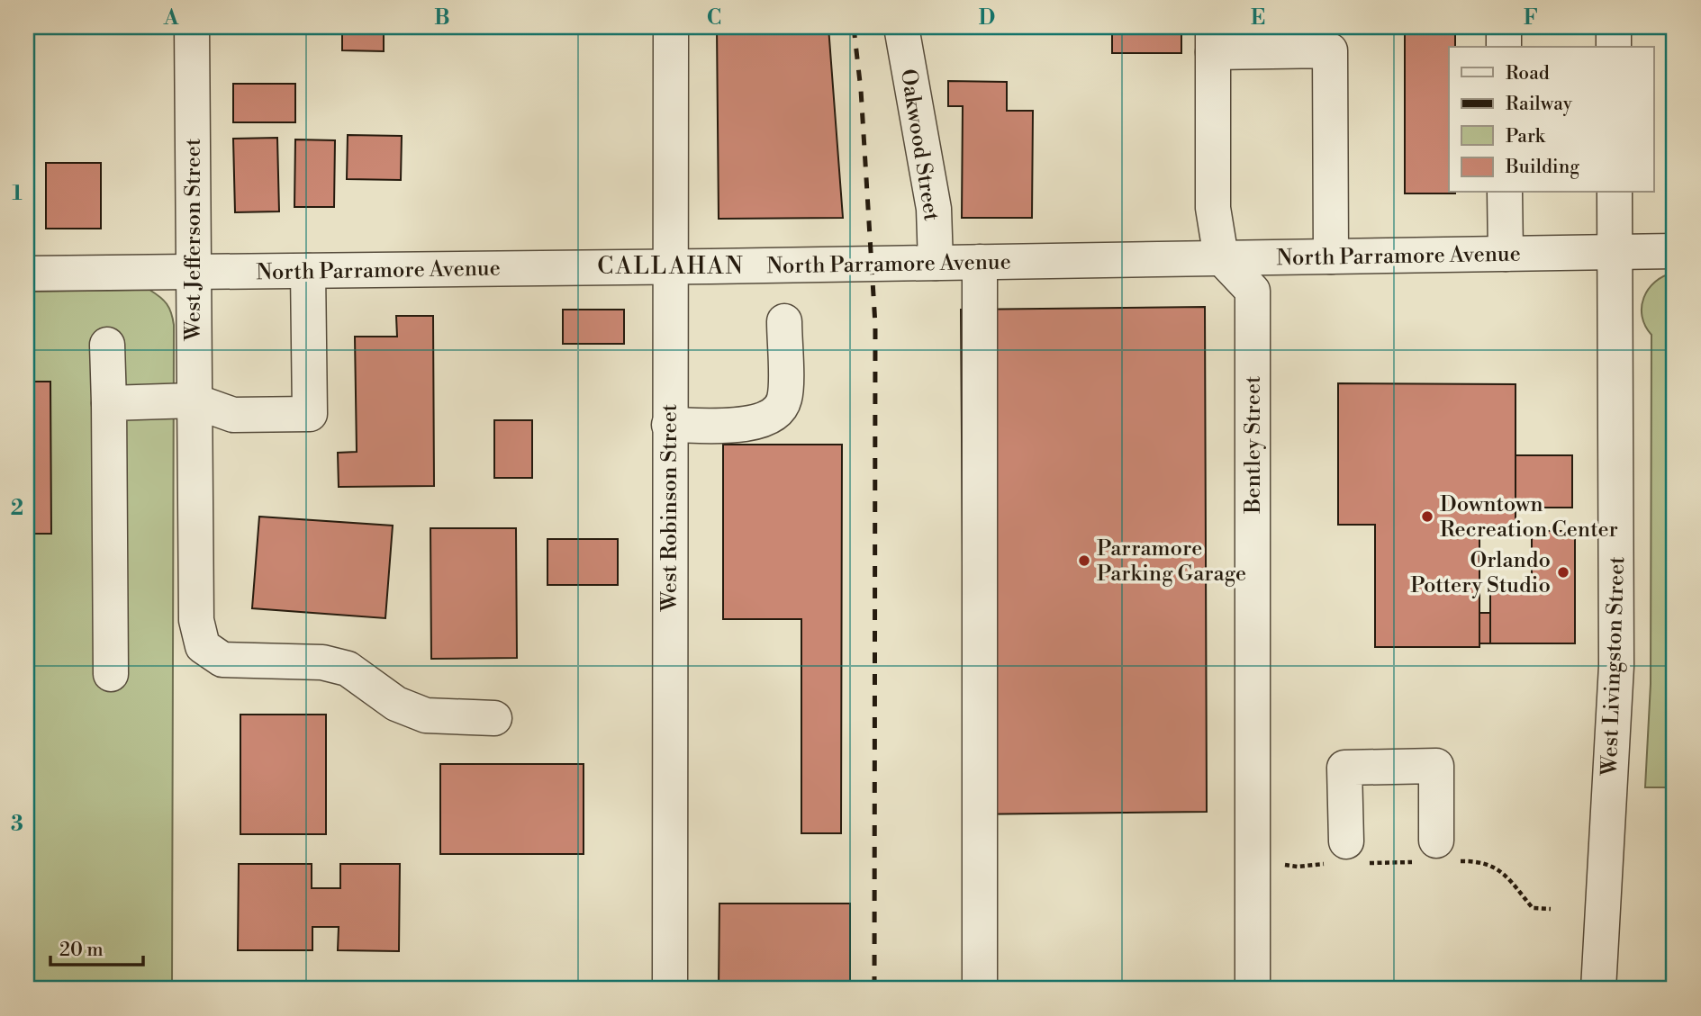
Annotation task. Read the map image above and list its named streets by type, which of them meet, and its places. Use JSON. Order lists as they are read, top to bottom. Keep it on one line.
{"streets":{"street":["Oakwood Street","West Jefferson Street","North Parramore Avenue","Bentley Street","West Robinson Street","West Livingston Street"]},"crossings":[["Oakwood Street","North Parramore Avenue"],["West Jefferson Street","North Parramore Avenue"],["North Parramore Avenue","Bentley Street"],["North Parramore Avenue","West Robinson Street"],["North Parramore Avenue","West Livingston Street"]],"districts":["CALLAHAN"],"places":["Downtown Recreation Center","Parramore Parking Garage","Orlando Pottery Studio"],"legend":["Road","Railway","Park","Building"],"scale_bar":"20 m","grid":{"columns":["A","B","C","D","E","F"],"rows":["1","2","3"]}}
